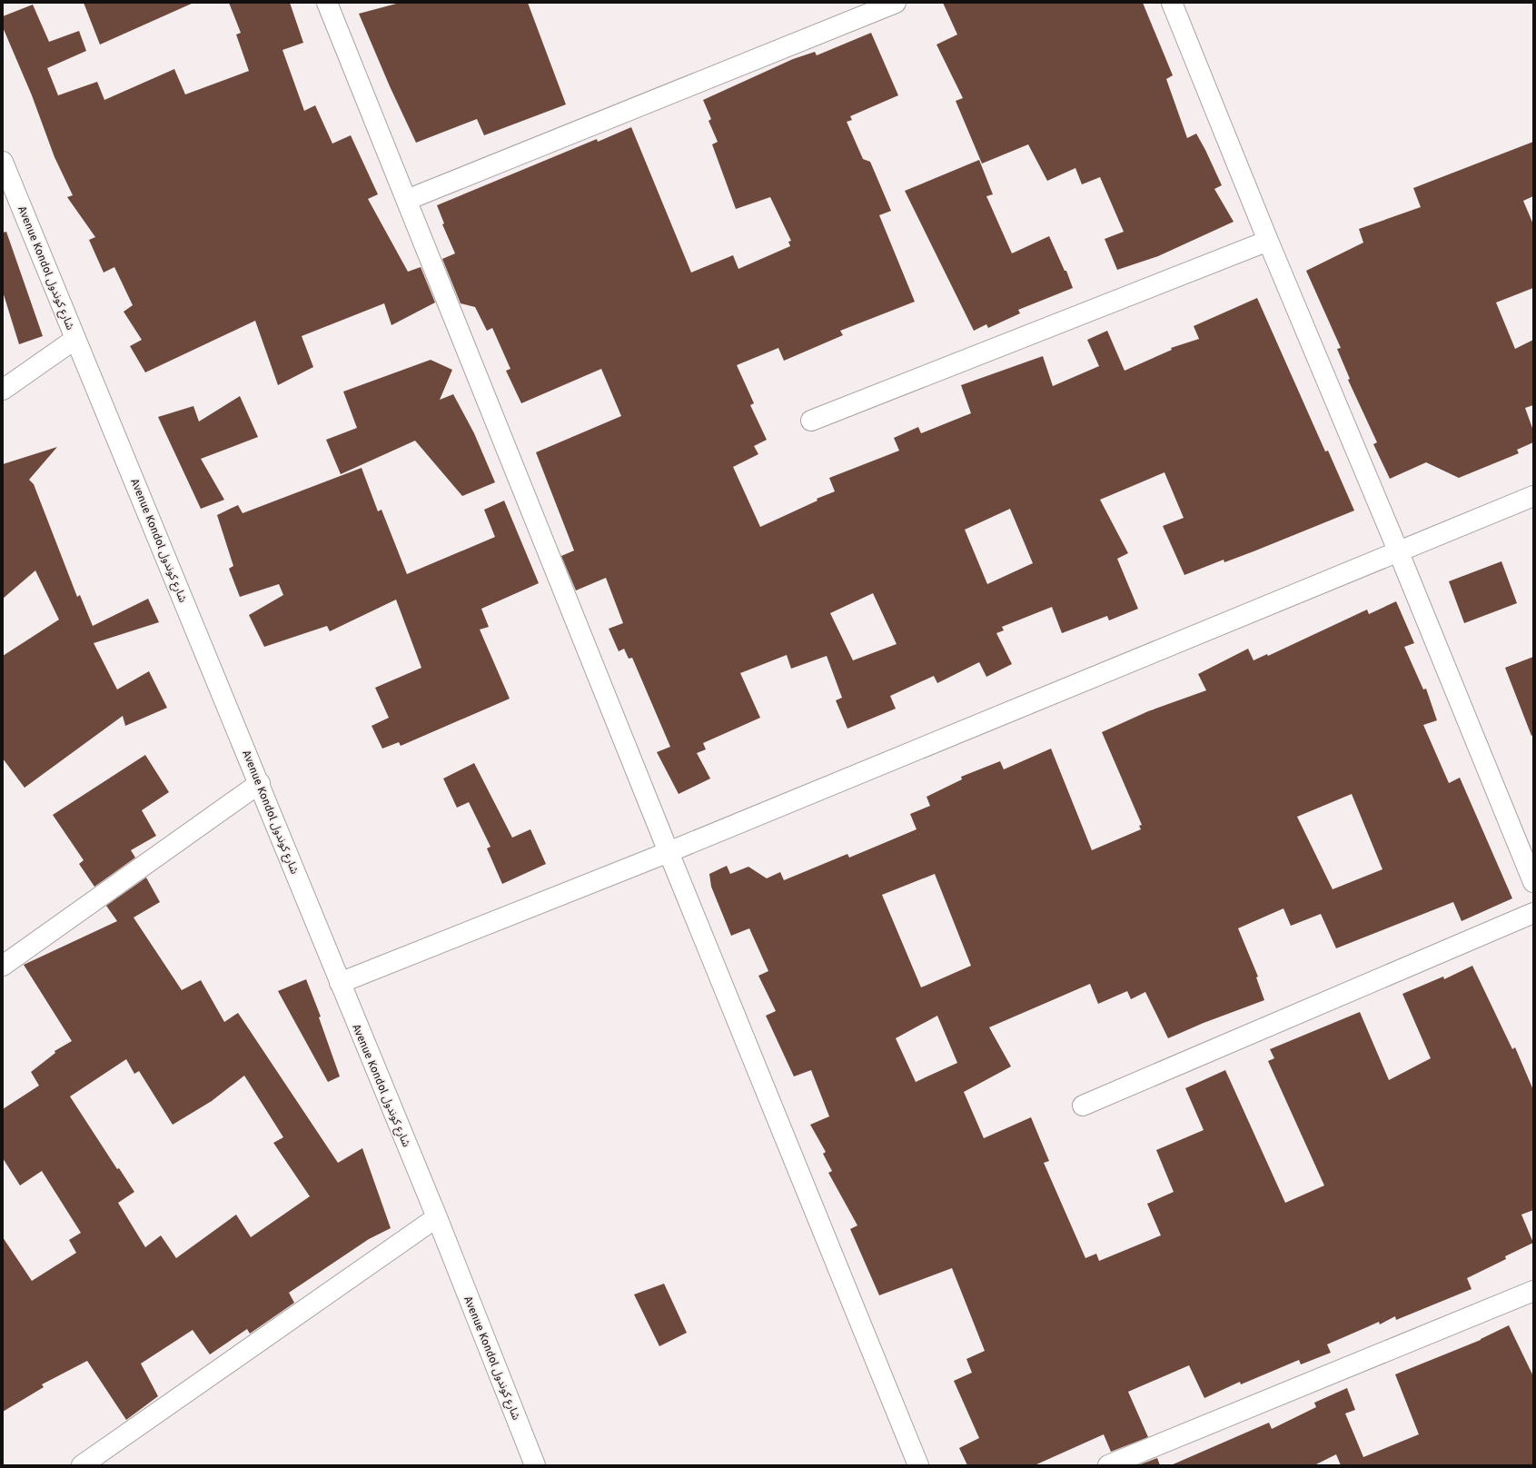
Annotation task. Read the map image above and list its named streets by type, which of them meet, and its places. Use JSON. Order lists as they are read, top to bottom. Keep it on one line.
{"streets":{"street":["Avenue Kondol شارع كوندول"]}}
